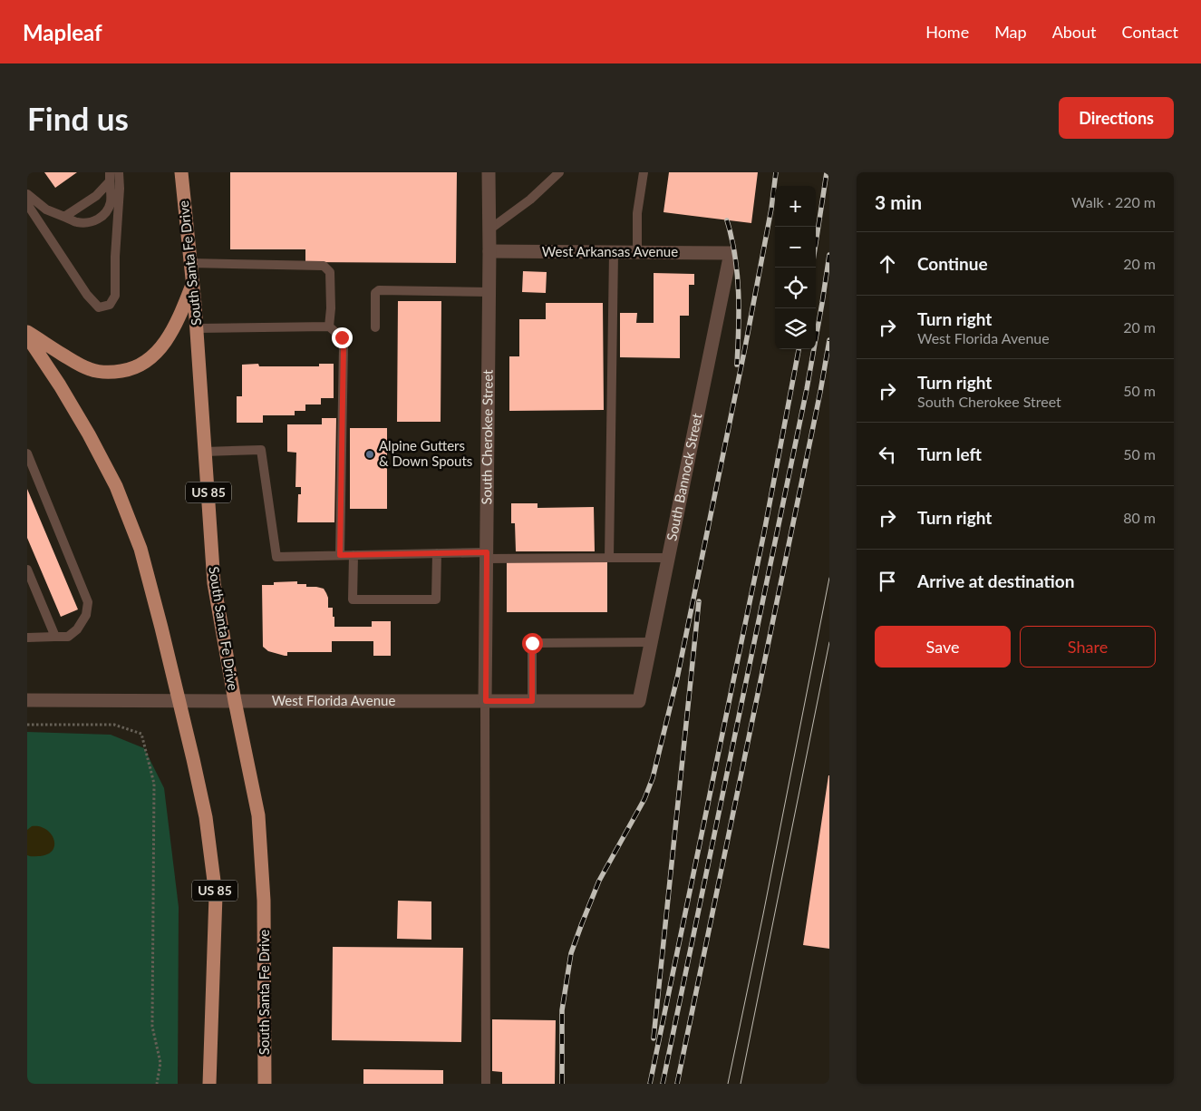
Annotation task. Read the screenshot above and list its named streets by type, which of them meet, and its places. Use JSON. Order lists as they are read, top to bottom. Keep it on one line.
{"streets":{"highway":["South Santa Fe Drive","US 85"],"street":["West Arkansas Avenue","South Cherokee Street","South Bannock Street","West Florida Avenue"]},"crossings":[["West Arkansas Avenue","South Cherokee Street"],["West Arkansas Avenue","South Bannock Street"],["South Santa Fe Drive","West Florida Avenue"],["South Cherokee Street","West Florida Avenue"],["South Bannock Street","West Florida Avenue"],["US 85","West Florida Avenue"]],"places":["Alpine Gutters & Down Spouts"],"page":{"header":"Mapleaf","nav":["Home","Map","About","Contact"],"buttons":["Directions",["Save","Share"]],"title":"Find us","heading":["3 min","Walk · 220 m"],"map_buttons":["+","−"],"list":[["Continue","20 m"],["Turn right","West Florida Avenue","20 m"],["Turn right","South Cherokee Street","50 m"],["Turn left","50 m"],["Turn right","80 m"],"Arrive at destination"]}}
